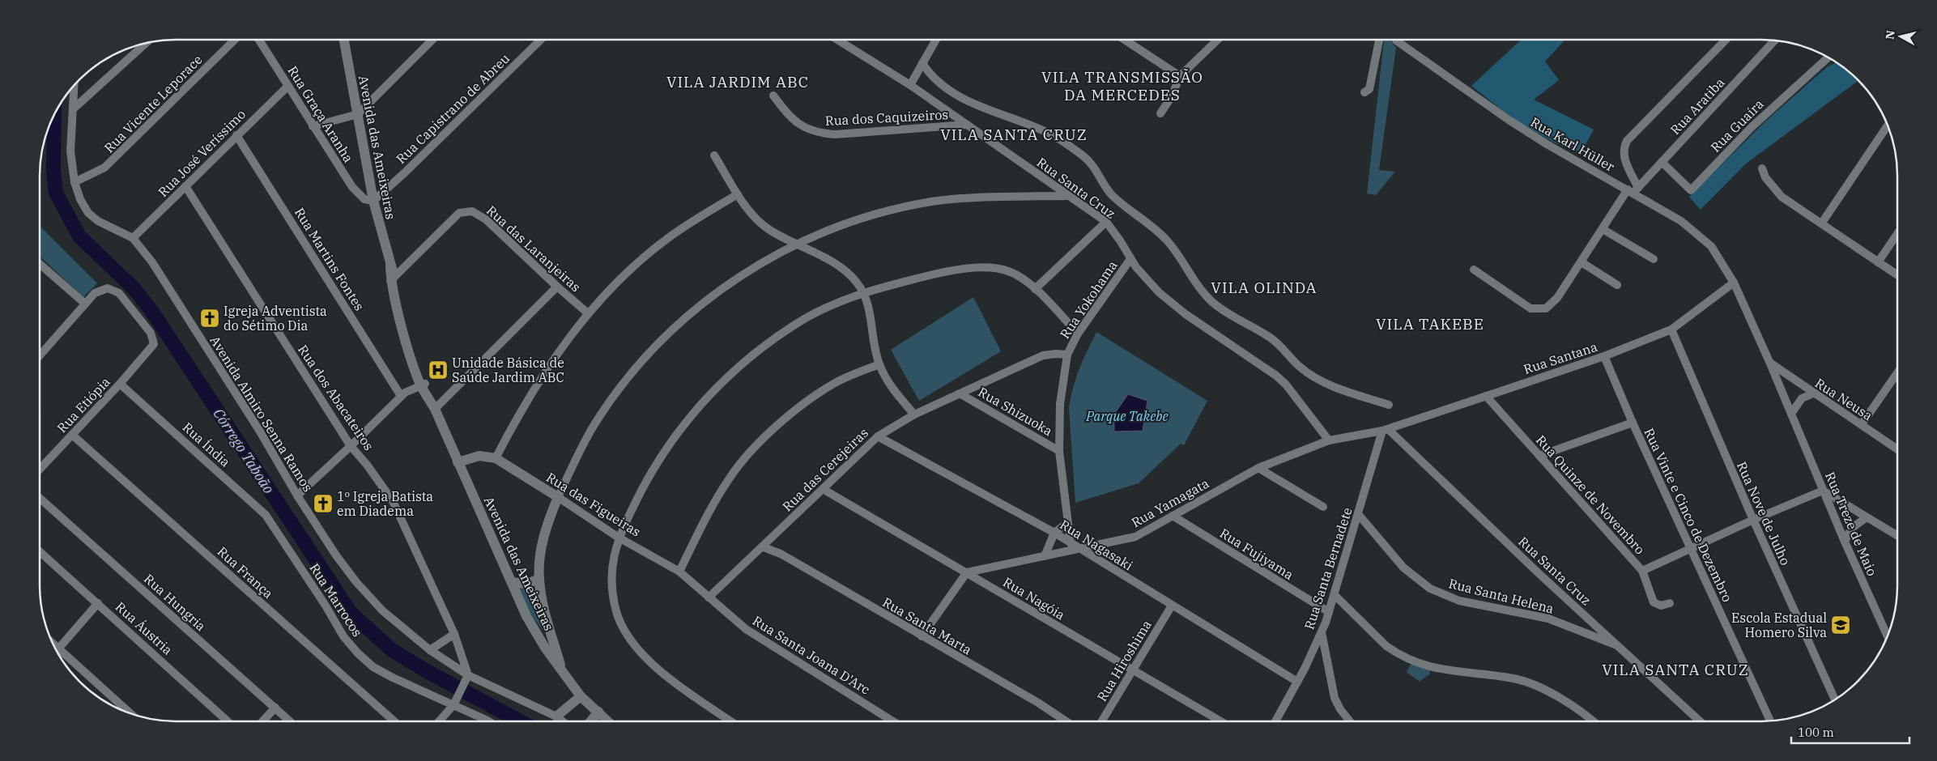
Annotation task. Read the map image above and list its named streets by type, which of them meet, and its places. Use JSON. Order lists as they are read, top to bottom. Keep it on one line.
{"streets":{"street":["Rua Vicente Leporace","Rua Aratiba","Rua Capistrano de Abreu","Rua Graça Aranha","Rua dos Caquizeiros","Rua Guaíra","Rua Karl Hüller","Avenida das Ameixeiras","Rua José Veríssimo","Rua Santa Cruz","Rua das Laranjeiras","Rua Martins Fontes","Rua Yokohama","Rua Santana","Rua dos Abacateiros","Rua Neusa","Rua Etiópia","Rua Shizuoka","Avenida Almiro Senna Ramos","Rua Índia","Rua das Cerejeiras","Rua Quinze de Novembro","Rua Yamagata","Rua das Figueiras","Rua Nove de Julho","Rua Vinte e Cinco de Dezembro","Rua Treze de Maio","Rua Nagasaki","Rua Fujiyama","Rua Santa Bernadete","Rua França","Rua Santa Helena","Rua Nagóia","Rua Marrocos","Rua Hungria","Rua Santa Marta","Rua Áustria","Rua Santa Joana D'Arc","Rua Hiroshima"]},"crossings":[["Rua Vicente Leporace","Avenida Almiro Senna Ramos"],["Rua Aratiba","Rua Guaíra"],["Rua Aratiba","Rua Karl Hüller"],["Rua Capistrano de Abreu","Rua Graça Aranha"],["Rua Capistrano de Abreu","Avenida das Ameixeiras"],["Rua Graça Aranha","Avenida das Ameixeiras"],["Rua Graça Aranha","Rua José Veríssimo"],["Rua dos Caquizeiros","Rua Santa Cruz"],["Rua Karl Hüller","Rua Santana"],["Rua Karl Hüller","Rua Treze de Maio"],["Avenida das Ameixeiras","Rua das Laranjeiras"],["Avenida das Ameixeiras","Rua das Figueiras"],["Rua José Veríssimo","Rua Martins Fontes"],["Rua José Veríssimo","Rua dos Abacateiros"],["Rua José Veríssimo","Avenida Almiro Senna Ramos"],["Rua Santa Cruz","Rua Yokohama"],["Rua Santa Cruz","Rua Santana"],["Rua Santa Cruz","Rua Yamagata"],["Rua Santa Cruz","Rua Santa Bernadete"],["Rua Santa Cruz","Rua Santa Helena"],["Rua Yokohama","Rua Shizuoka"],["Rua Yokohama","Rua das Cerejeiras"],["Rua Yokohama","Rua Nagasaki"],["Rua Santana","Rua Quinze de Novembro"],["Rua Santana","Rua Yamagata"],["Rua Santana","Rua Nove de Julho"],["Rua Santana","Rua Vinte e Cinco de Dezembro"],["Rua Santana","Rua Treze de Maio"],["Rua Santana","Rua Santa Bernadete"],["Rua dos Abacateiros","Avenida Almiro Senna Ramos"],["Rua Neusa","Rua Treze de Maio"],["Rua Etiópia","Rua Índia"],["Rua Etiópia","Rua França"],["Rua Shizuoka","Rua das Cerejeiras"],["Rua Índia","Rua Marrocos"],["Rua das Cerejeiras","Rua das Figueiras"],["Rua das Cerejeiras","Rua Nagasaki"],["Rua das Cerejeiras","Rua Nagóia"],["Rua das Cerejeiras","Rua Santa Marta"],["Rua das Cerejeiras","Rua Santa Joana D'Arc"],["Rua Quinze de Novembro","Rua Nove de Julho"],["Rua Quinze de Novembro","Rua Vinte e Cinco de Dezembro"],["Rua Quinze de Novembro","Rua Treze de Maio"],["Rua Yamagata","Rua Nagasaki"],["Rua Yamagata","Rua Fujiyama"],["Rua Yamagata","Rua Santa Bernadete"],["Rua Yamagata","Rua Nagóia"],["Rua das Figueiras","Rua Santa Joana D'Arc"],["Rua Nagasaki","Rua Santa Bernadete"],["Rua Nagasaki","Rua Hiroshima"],["Rua Fujiyama","Rua Santa Bernadete"],["Rua Santa Bernadete","Rua Santa Helena"],["Rua Nagóia","Rua Hiroshima"]],"districts":["VILA TRANSMISSÃO DA MERCEDES","VILA JARDIM ABC","VILA SANTA CRUZ","VILA OLINDA","VILA TAKEBE","VILA SANTA CRUZ"],"water":["Córrego Taboão"],"parks":["Parque Takebe"],"places":{"church":["Igreja Adventista do Sétimo Dia","1º Igreja Batista em Diadema"],"hospital":["Unidade Básica de Saúde Jardim ABC"],"school or university":["Escola Estadual Homero Silva"]},"scale_bar":"100 m","north":"left"}
